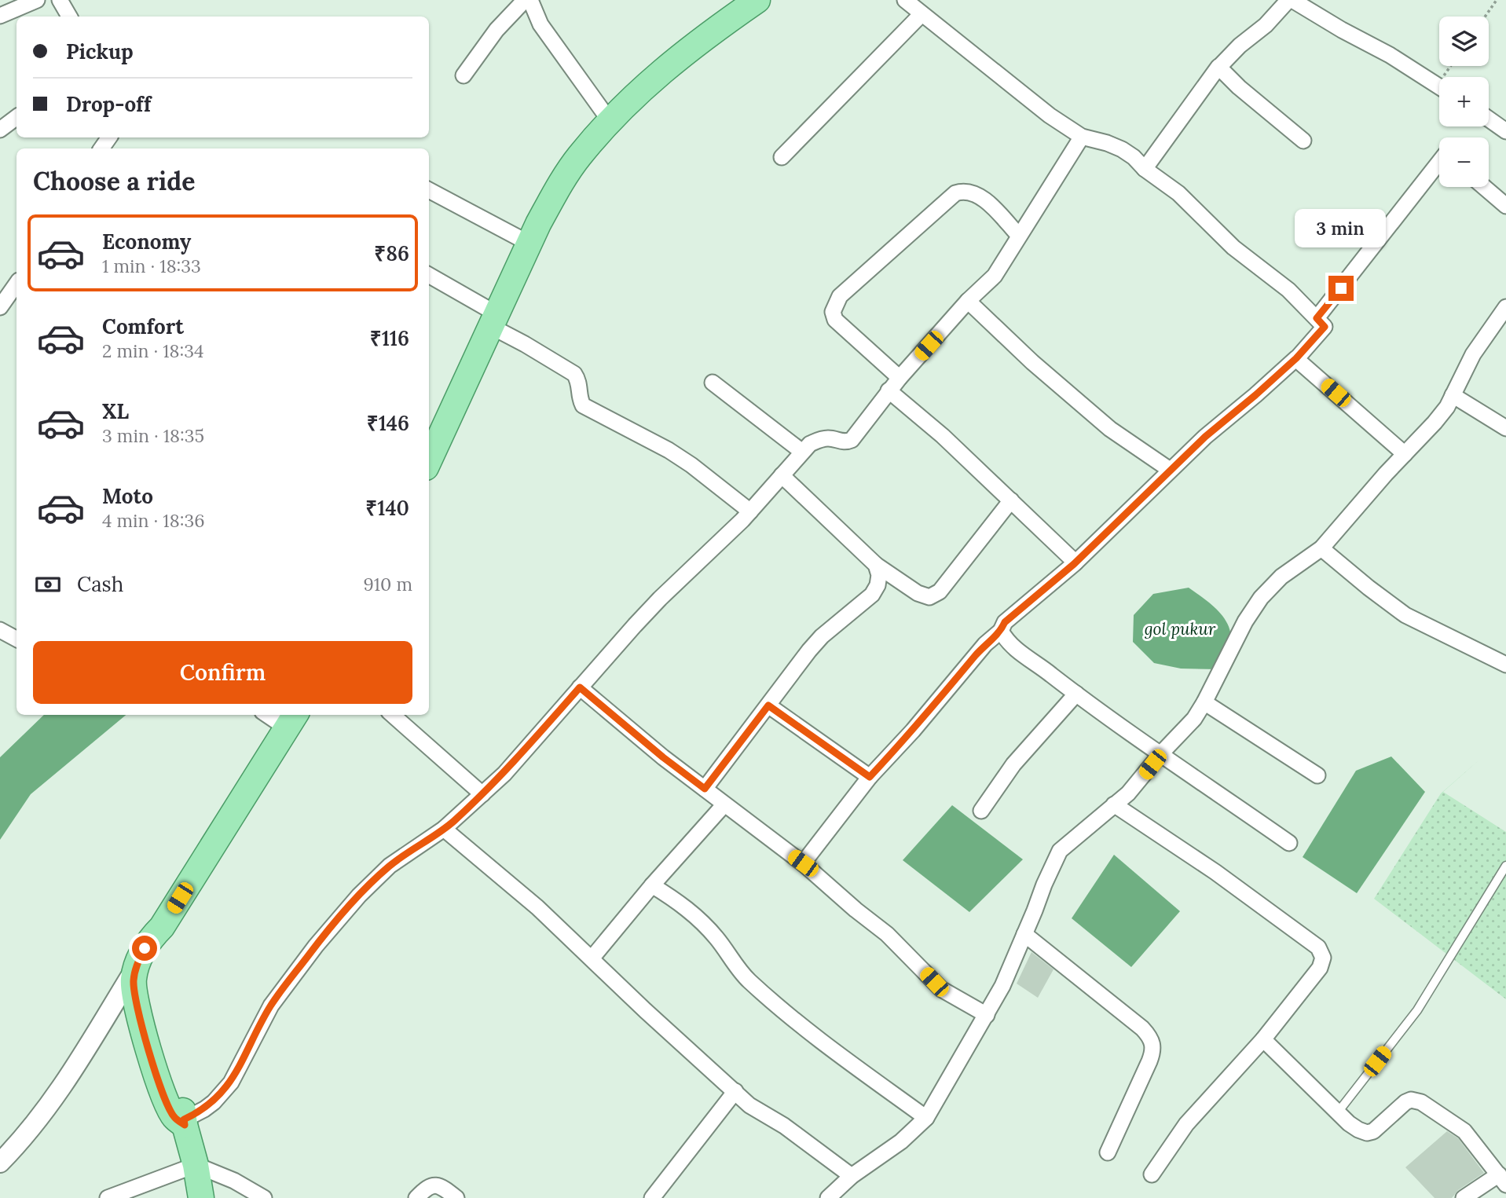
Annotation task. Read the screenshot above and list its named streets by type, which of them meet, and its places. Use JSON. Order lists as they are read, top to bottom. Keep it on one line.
{"water":["gol pukur"],"page":{"map_buttons":["+","−"],"banner":["Pickup","Drop-off"],"heading":"Choose a ride","bubble":"3 min","list":[{"name":"Economy","note":"1 min · 18:33","value":"₹86"},{"name":"Comfort","note":"2 min · 18:34","value":"₹116"},{"name":"XL","note":"3 min · 18:35","value":"₹146"},{"name":"Moto","note":"4 min · 18:36","value":"₹140"}],"pay":["Cash","910 m"],"buttons":"Confirm"}}
